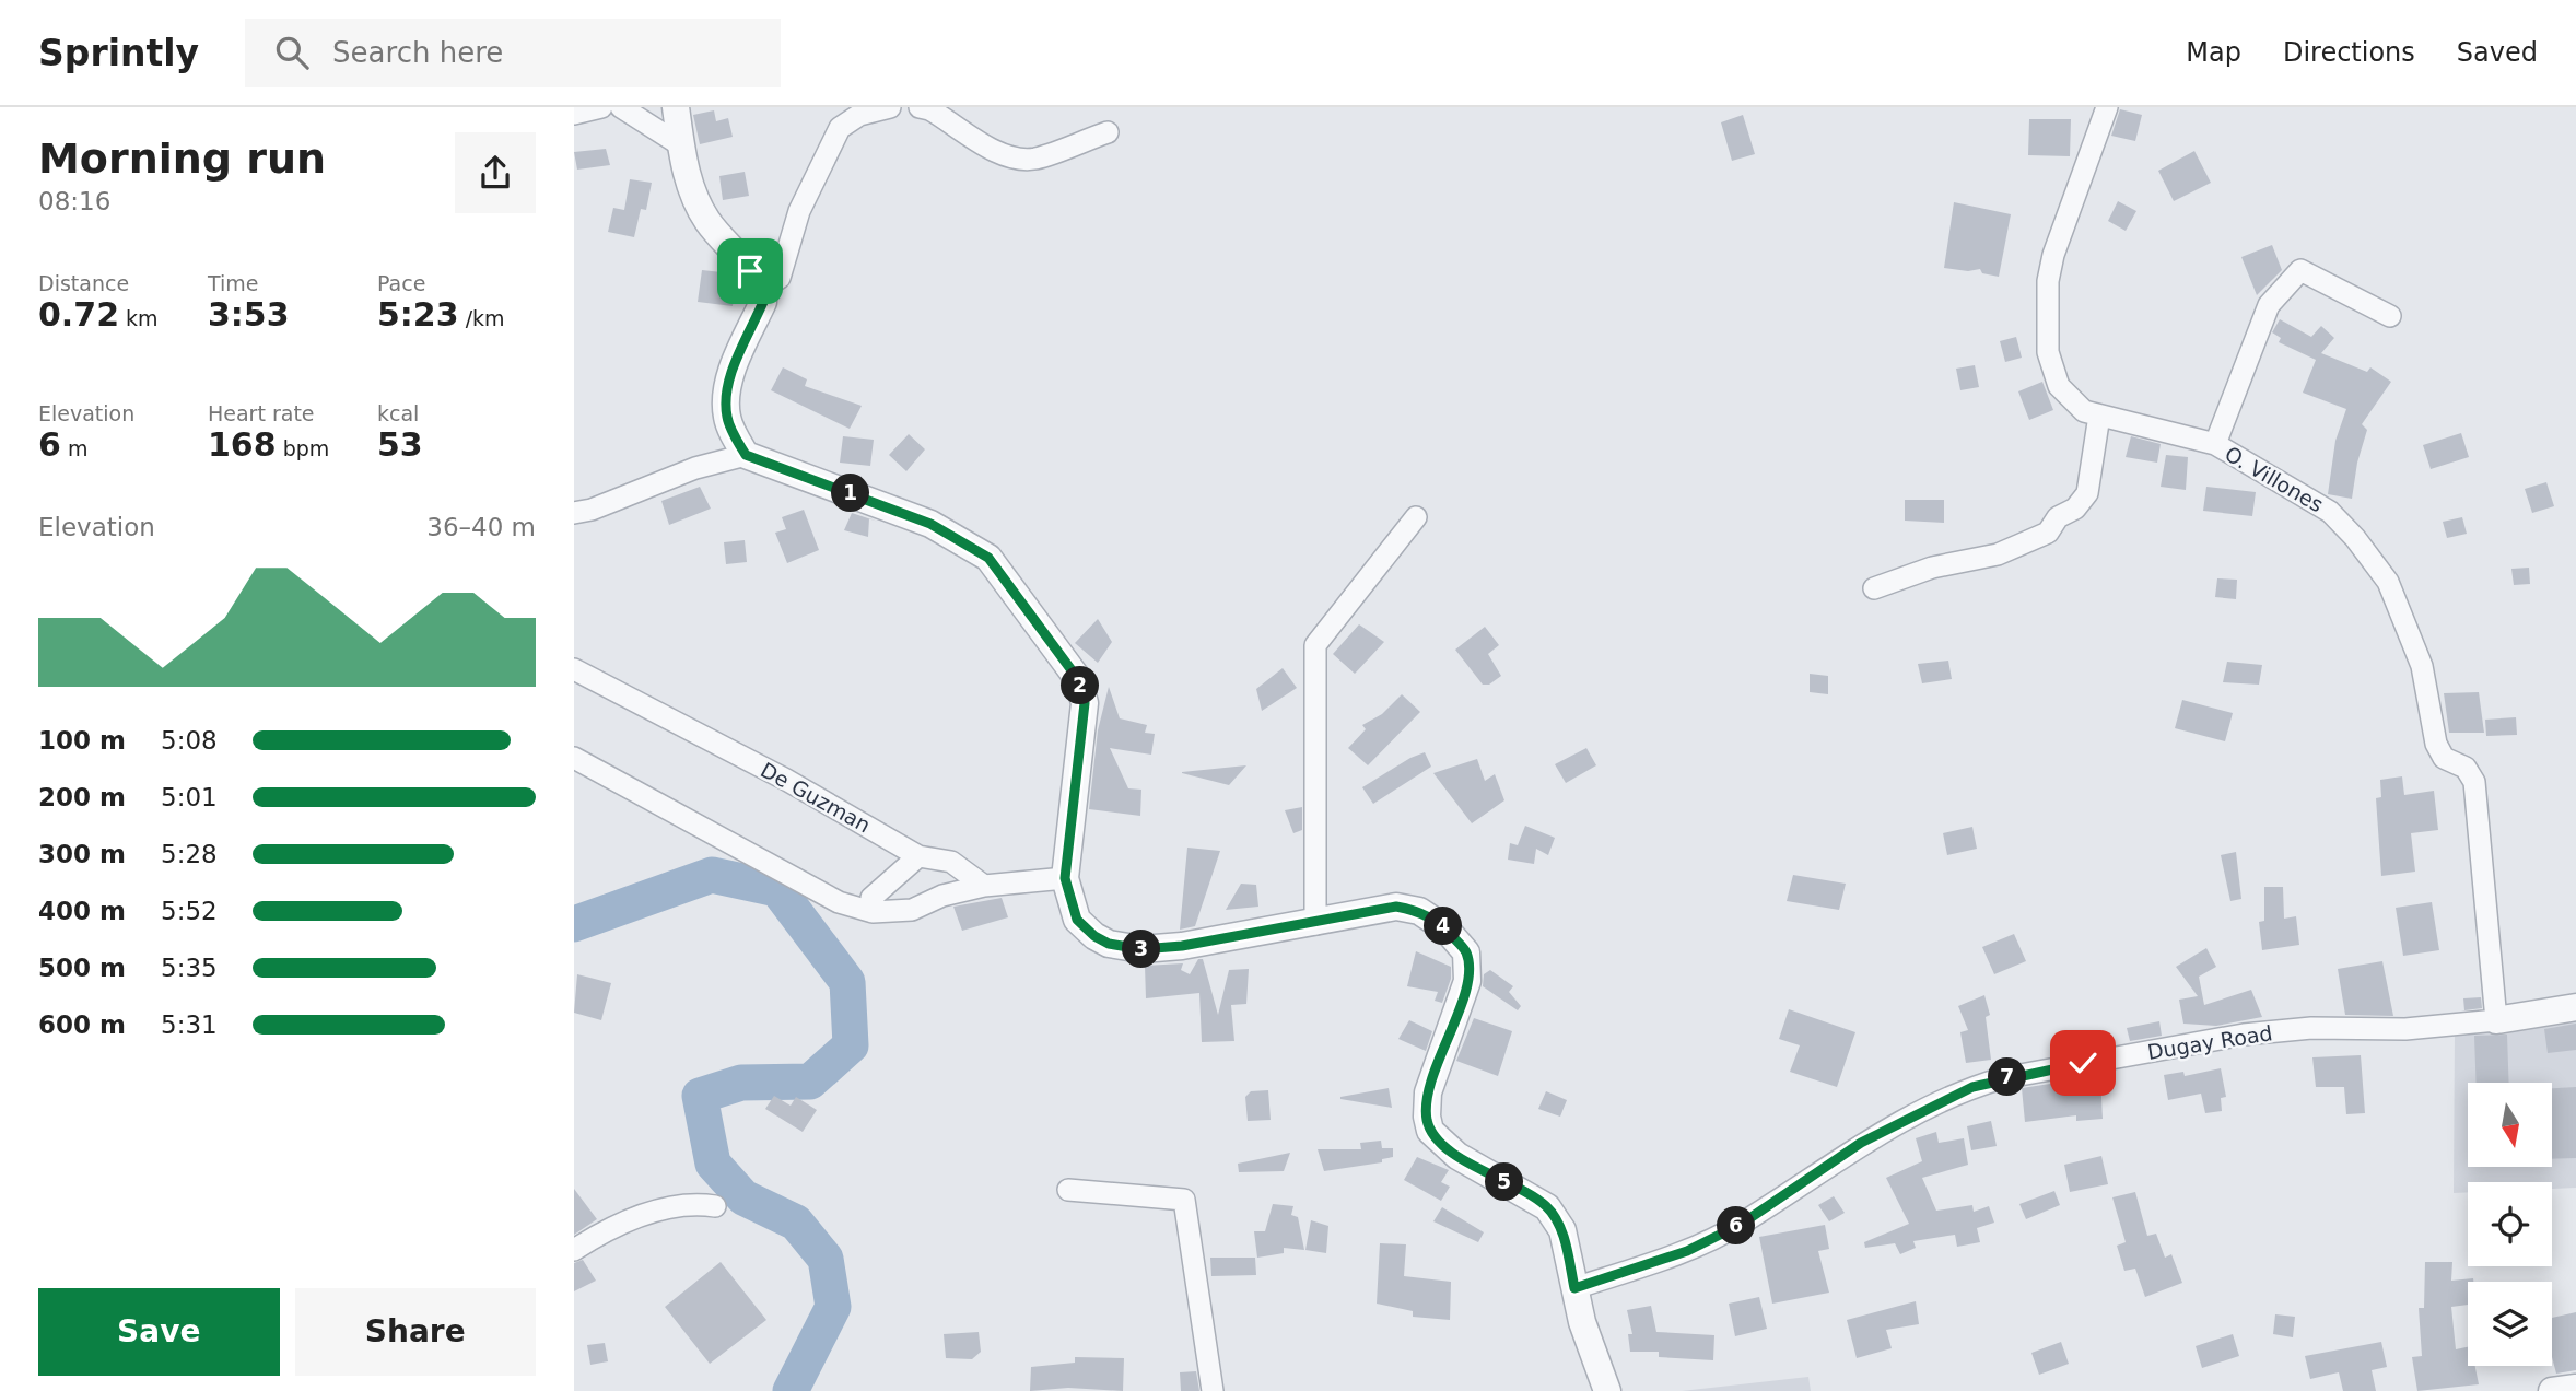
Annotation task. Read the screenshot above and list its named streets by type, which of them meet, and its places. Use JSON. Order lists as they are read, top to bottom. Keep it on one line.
{"streets":{"street":["O. Villones","De Guzman","Dugay Road"]},"crossings":[["O. Villones","Dugay Road"]],"north":"bottom","page":{"header":"Sprintly","search":"Search here","nav":["Map","Directions","Saved"],"heading":["Morning run","08:16"],"stats":[["Distance","0.72 km"],["Time","3:53"],["Pace","5:23 /km"],["Elevation","6 m"],["Heart rate","168 bpm"],["kcal","53"]],"pins":["1","2","4","3","7","5","6"],"chart":["Elevation","36–40 m"],"list":[{"name":"100 m","note":"5:08"},{"name":"200 m","note":"5:01"},{"name":"300 m","note":"5:28"},{"name":"400 m","note":"5:52"},{"name":"500 m","note":"5:35"},{"name":"600 m","note":"5:31"}],"buttons":["Save","Share"]}}
